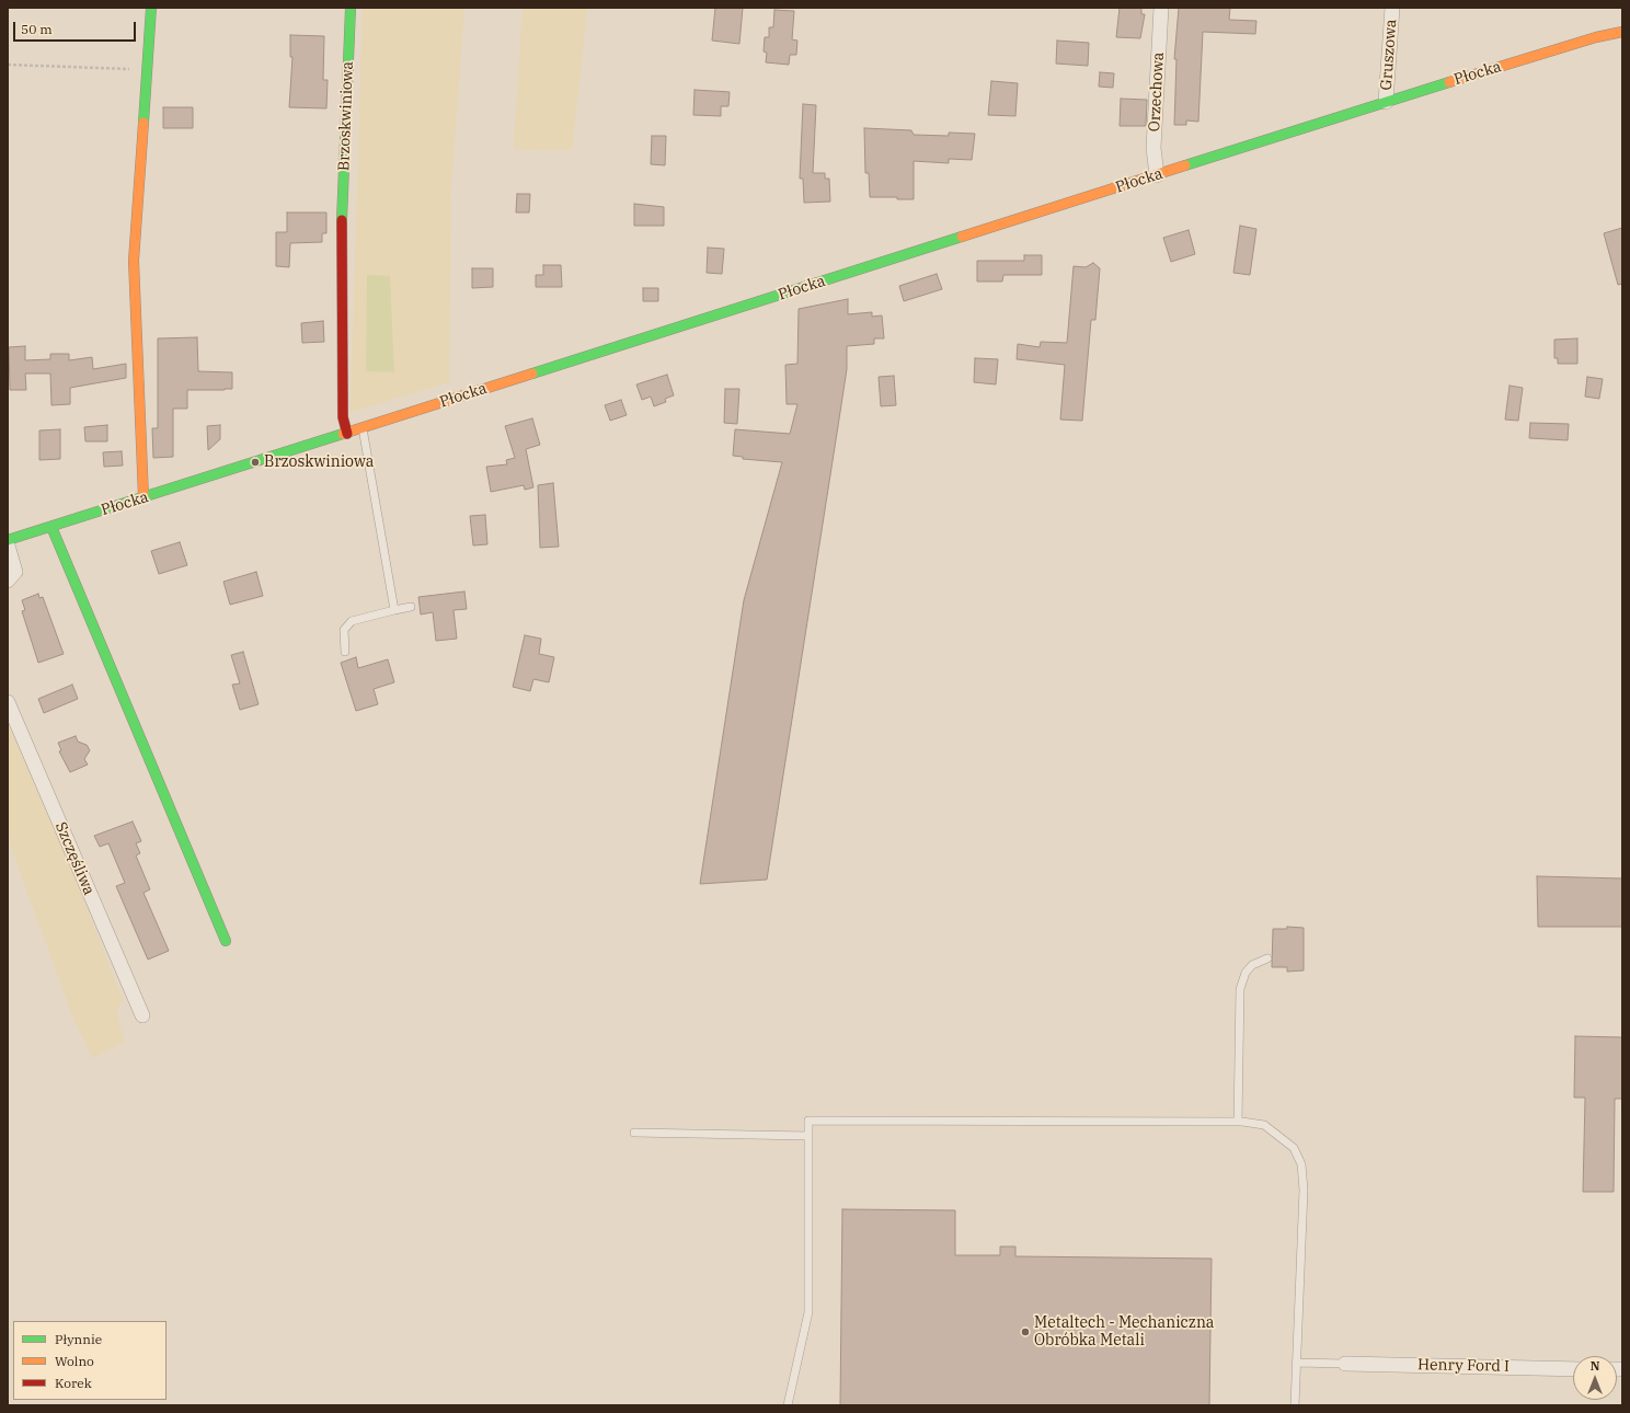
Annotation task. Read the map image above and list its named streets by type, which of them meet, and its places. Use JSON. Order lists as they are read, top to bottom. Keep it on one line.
{"streets":{"street":["Gruszowa","Płocka","Orzechowa","Brzoskwiniowa","Szczęśliwa","Henry Ford I"]},"crossings":[["Gruszowa","Płocka"],["Płocka","Orzechowa"],["Płocka","Brzoskwiniowa"]],"places":["Brzoskwiniowa","Metaltech - Mechaniczna Obróbka Metali"],"legend":["Płynnie","Wolno","Korek"],"scale_bar":"50 m","north":"top"}
